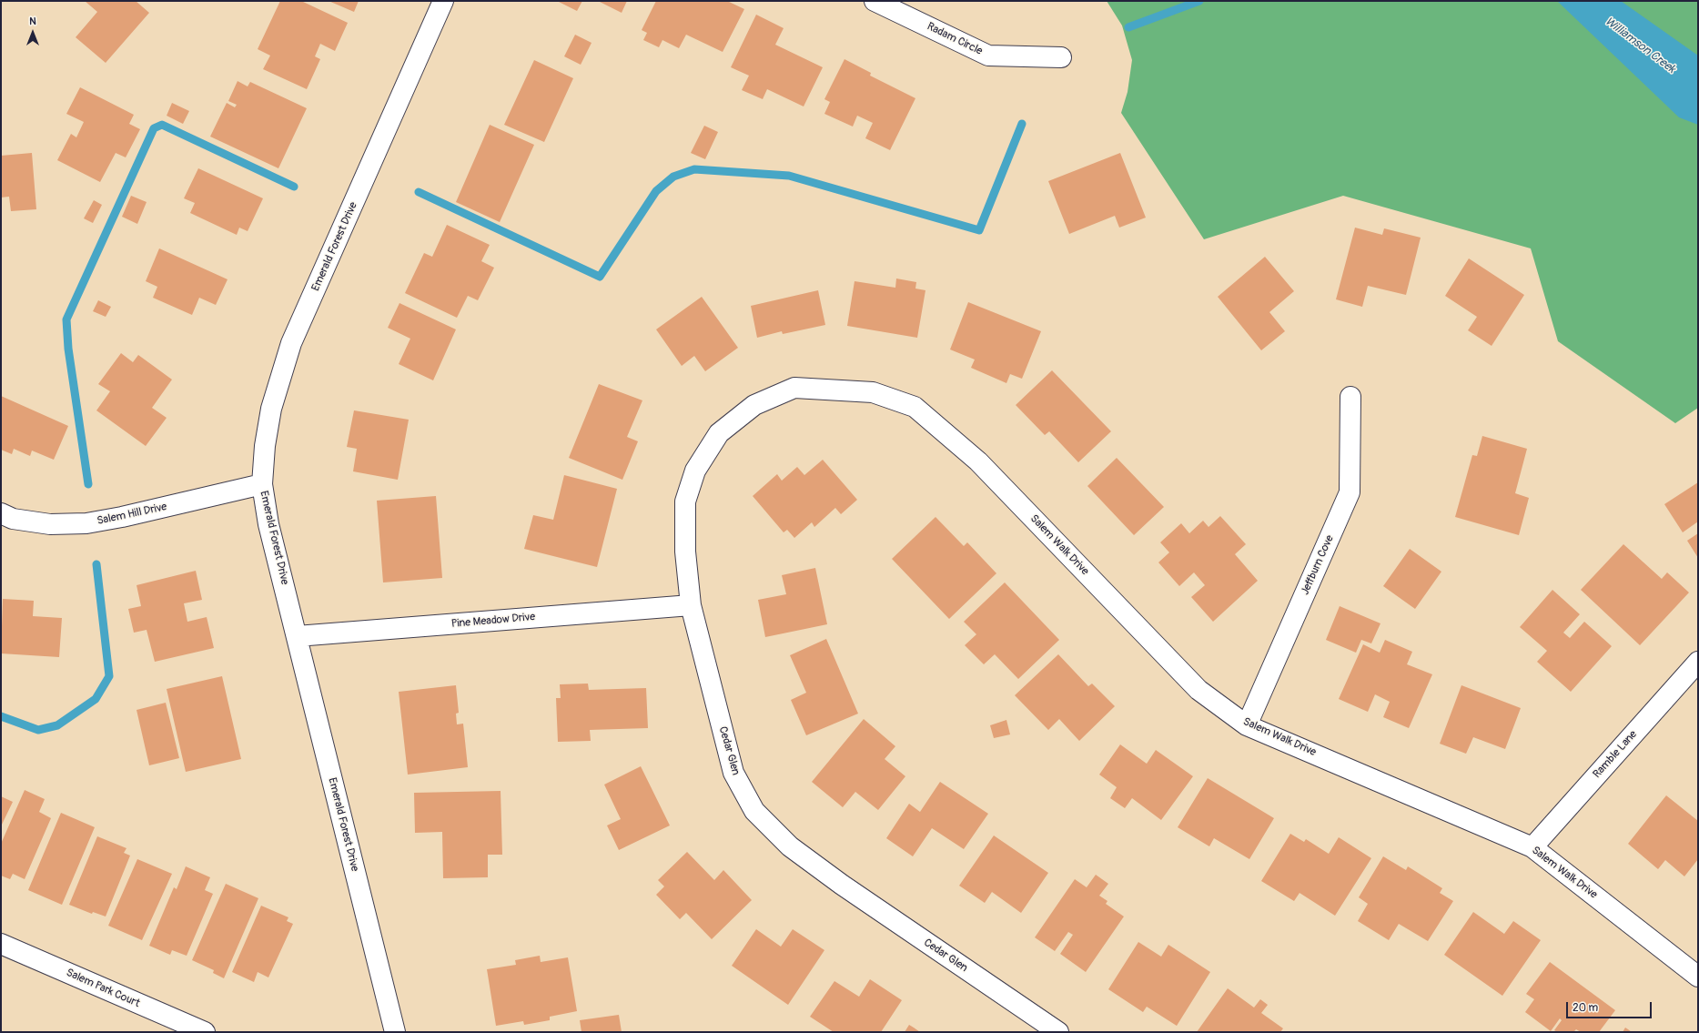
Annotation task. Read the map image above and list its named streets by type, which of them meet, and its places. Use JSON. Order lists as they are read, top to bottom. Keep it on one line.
{"streets":{"street":["Radam Circle","Emerald Forest Drive","Salem Hill Drive","Salem Walk Drive","Jeffburn Cove","Pine Meadow Drive","Cedar Glen","Ramble Lane","Salem Park Court"]},"crossings":[["Emerald Forest Drive","Salem Hill Drive"],["Emerald Forest Drive","Pine Meadow Drive"],["Salem Walk Drive","Jeffburn Cove"],["Salem Walk Drive","Cedar Glen"],["Salem Walk Drive","Ramble Lane"],["Pine Meadow Drive","Cedar Glen"]],"water":["Williamson Creek"],"scale_bar":"20 m","north":"top"}
